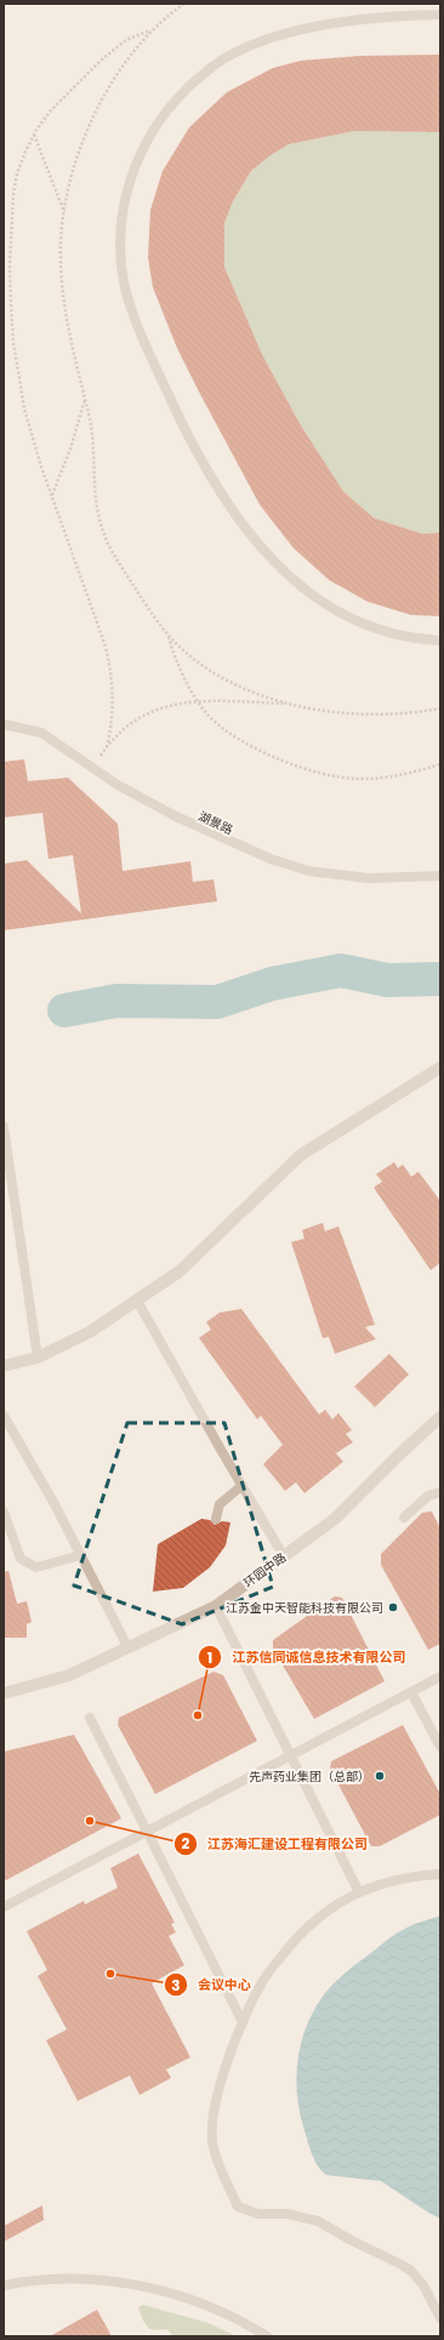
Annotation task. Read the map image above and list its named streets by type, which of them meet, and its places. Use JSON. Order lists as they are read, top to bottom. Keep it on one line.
{"streets":{"street":["环园中路"],"lane":["湖景路"]},"places":["江苏金中天智能科技有限公司","江苏信同诚信息技术有限公司","先声药业集团（总部）","江苏海汇建设工程有限公司","会议中心"]}
